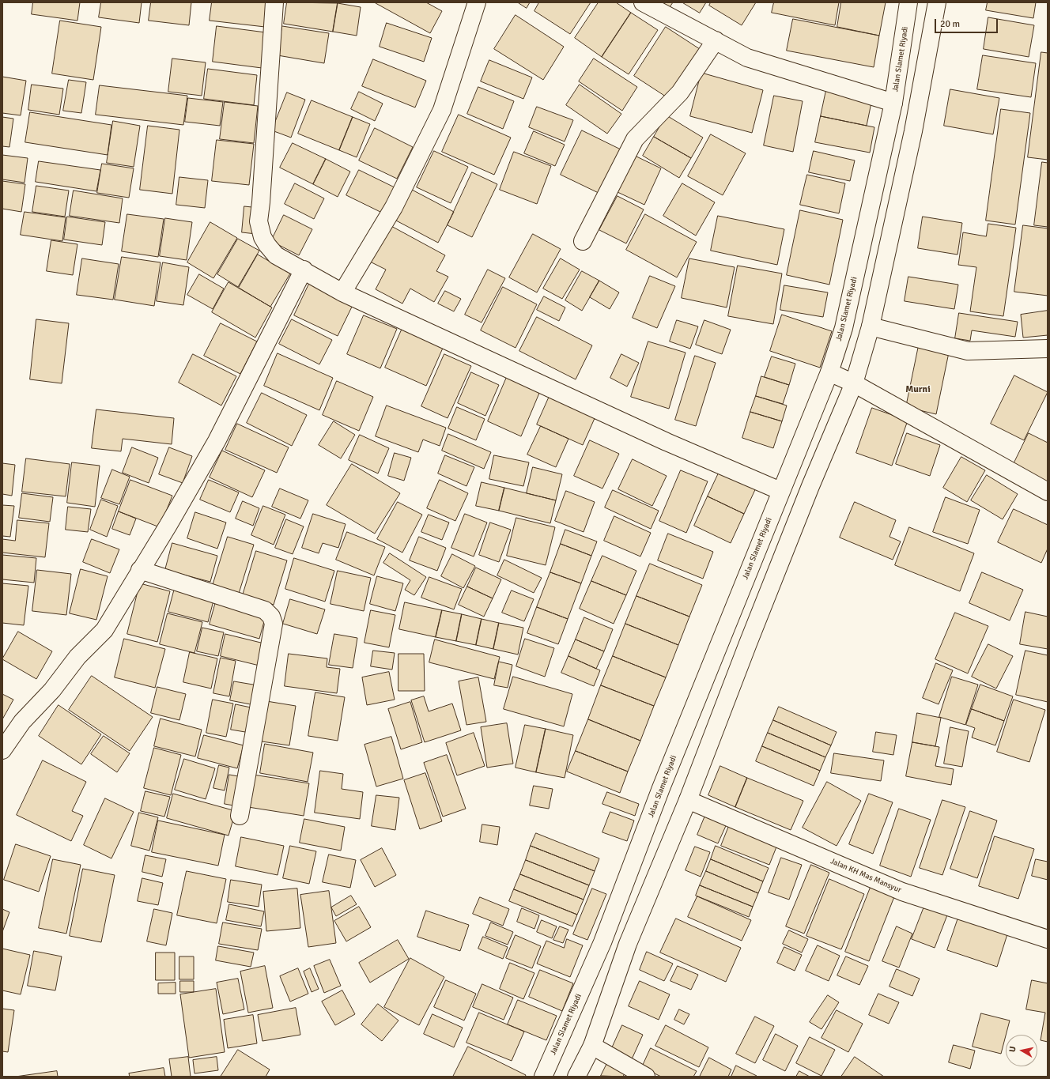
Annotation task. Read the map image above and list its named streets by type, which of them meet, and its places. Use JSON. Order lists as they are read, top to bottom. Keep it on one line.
{"streets":{"street":["Jalan Slamet Riyadi","Jalan KH Mas Mansyur"]},"districts":["Murni"],"scale_bar":"20 m","north":"left"}
